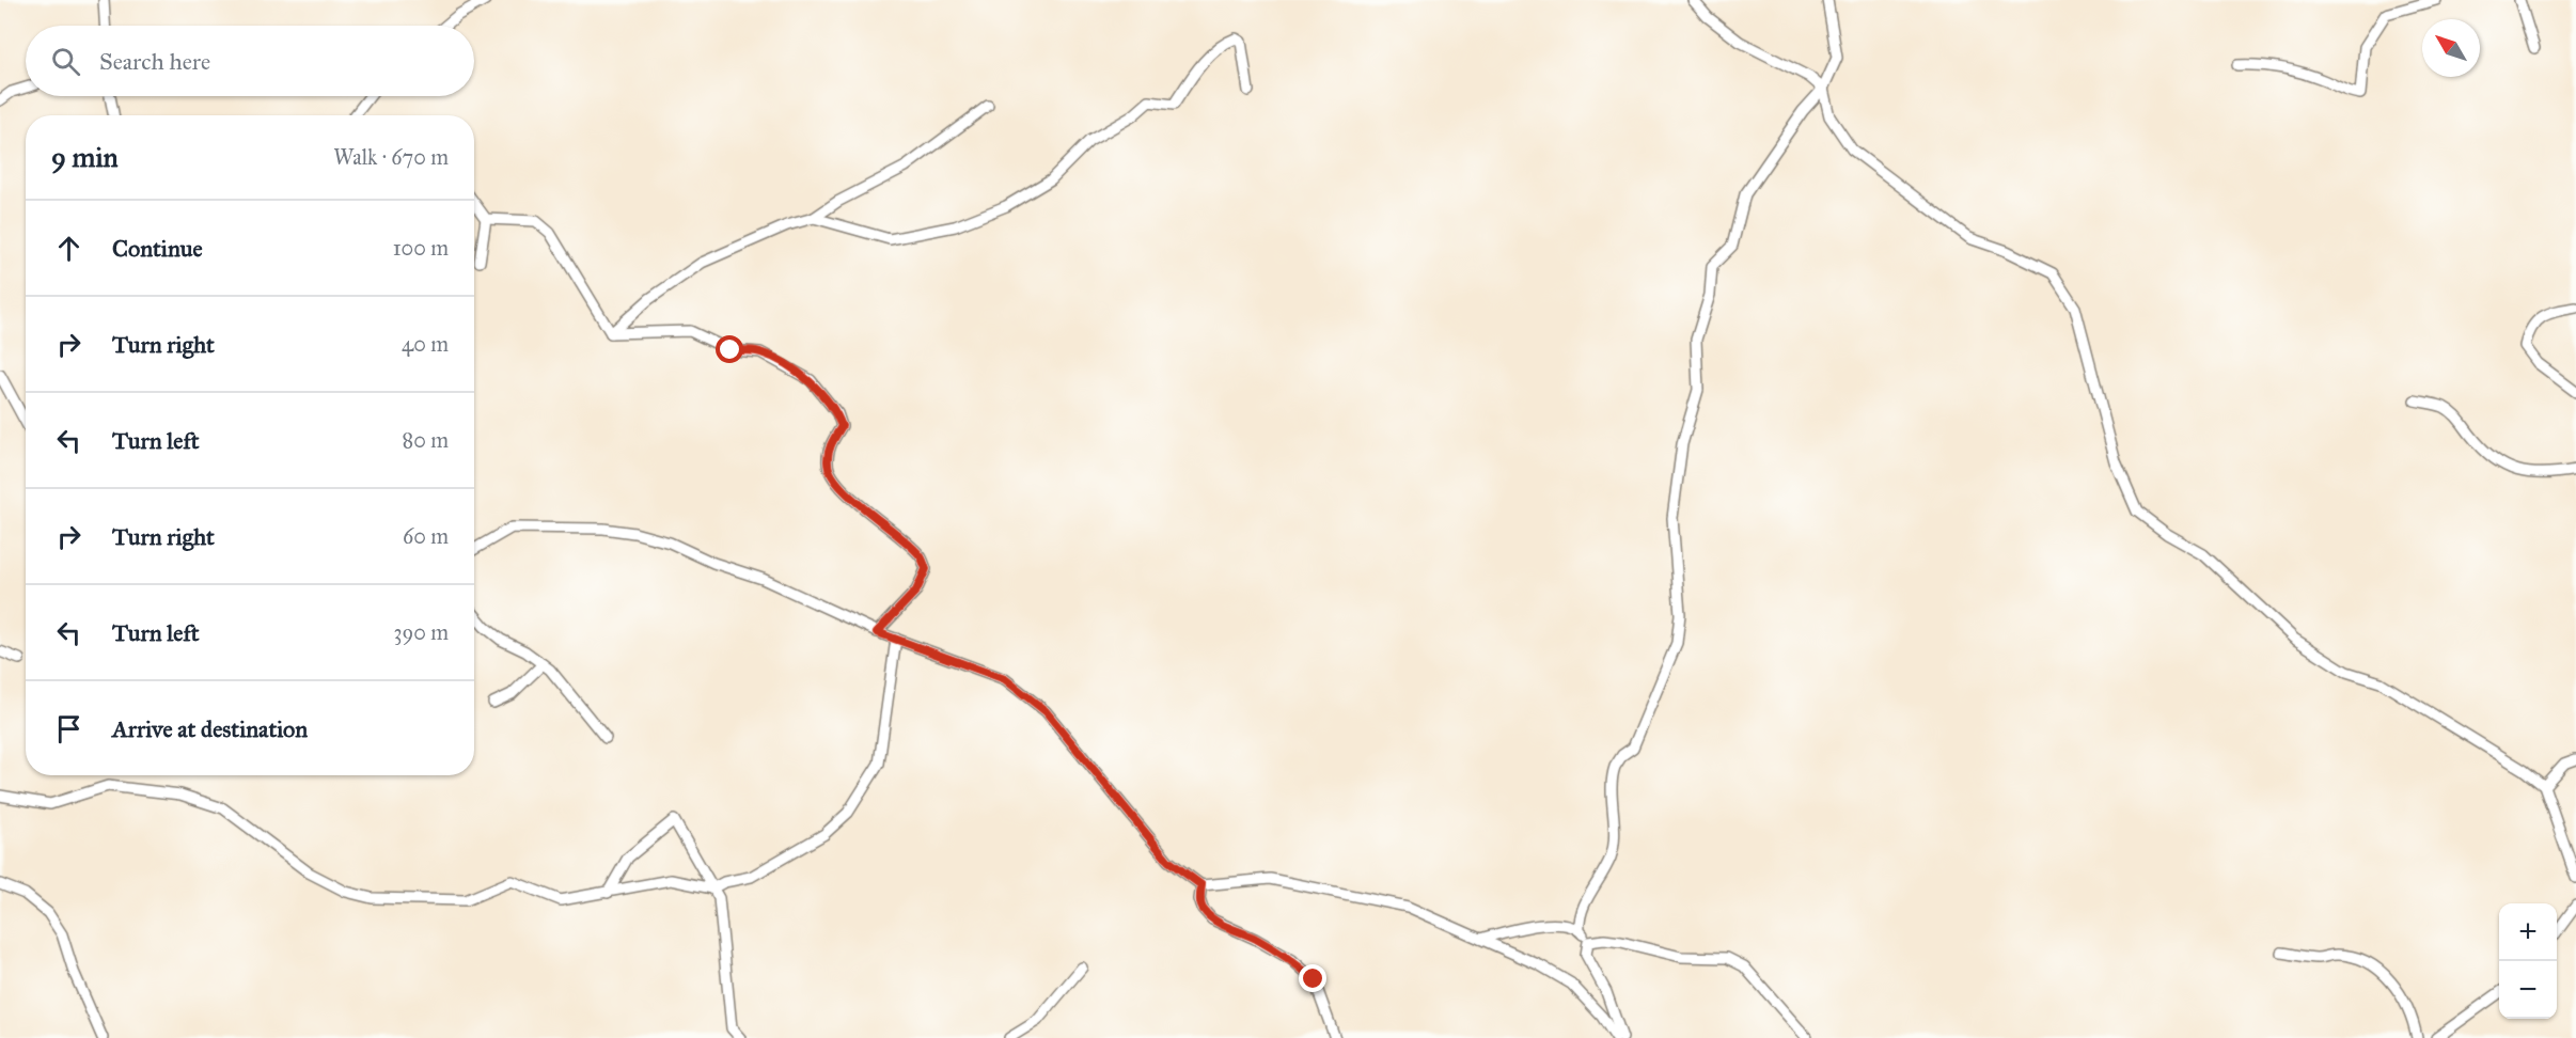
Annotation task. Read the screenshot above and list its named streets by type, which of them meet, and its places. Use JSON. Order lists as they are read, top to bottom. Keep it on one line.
{"north":"top left","page":{"search":"Search here","heading":["9 min","Walk · 670 m"],"list":[["Continue","100 m"],["Turn right","40 m"],["Turn left","80 m"],["Turn right","60 m"],["Turn left","390 m"],"Arrive at destination"],"map_buttons":["+","−"]}}
